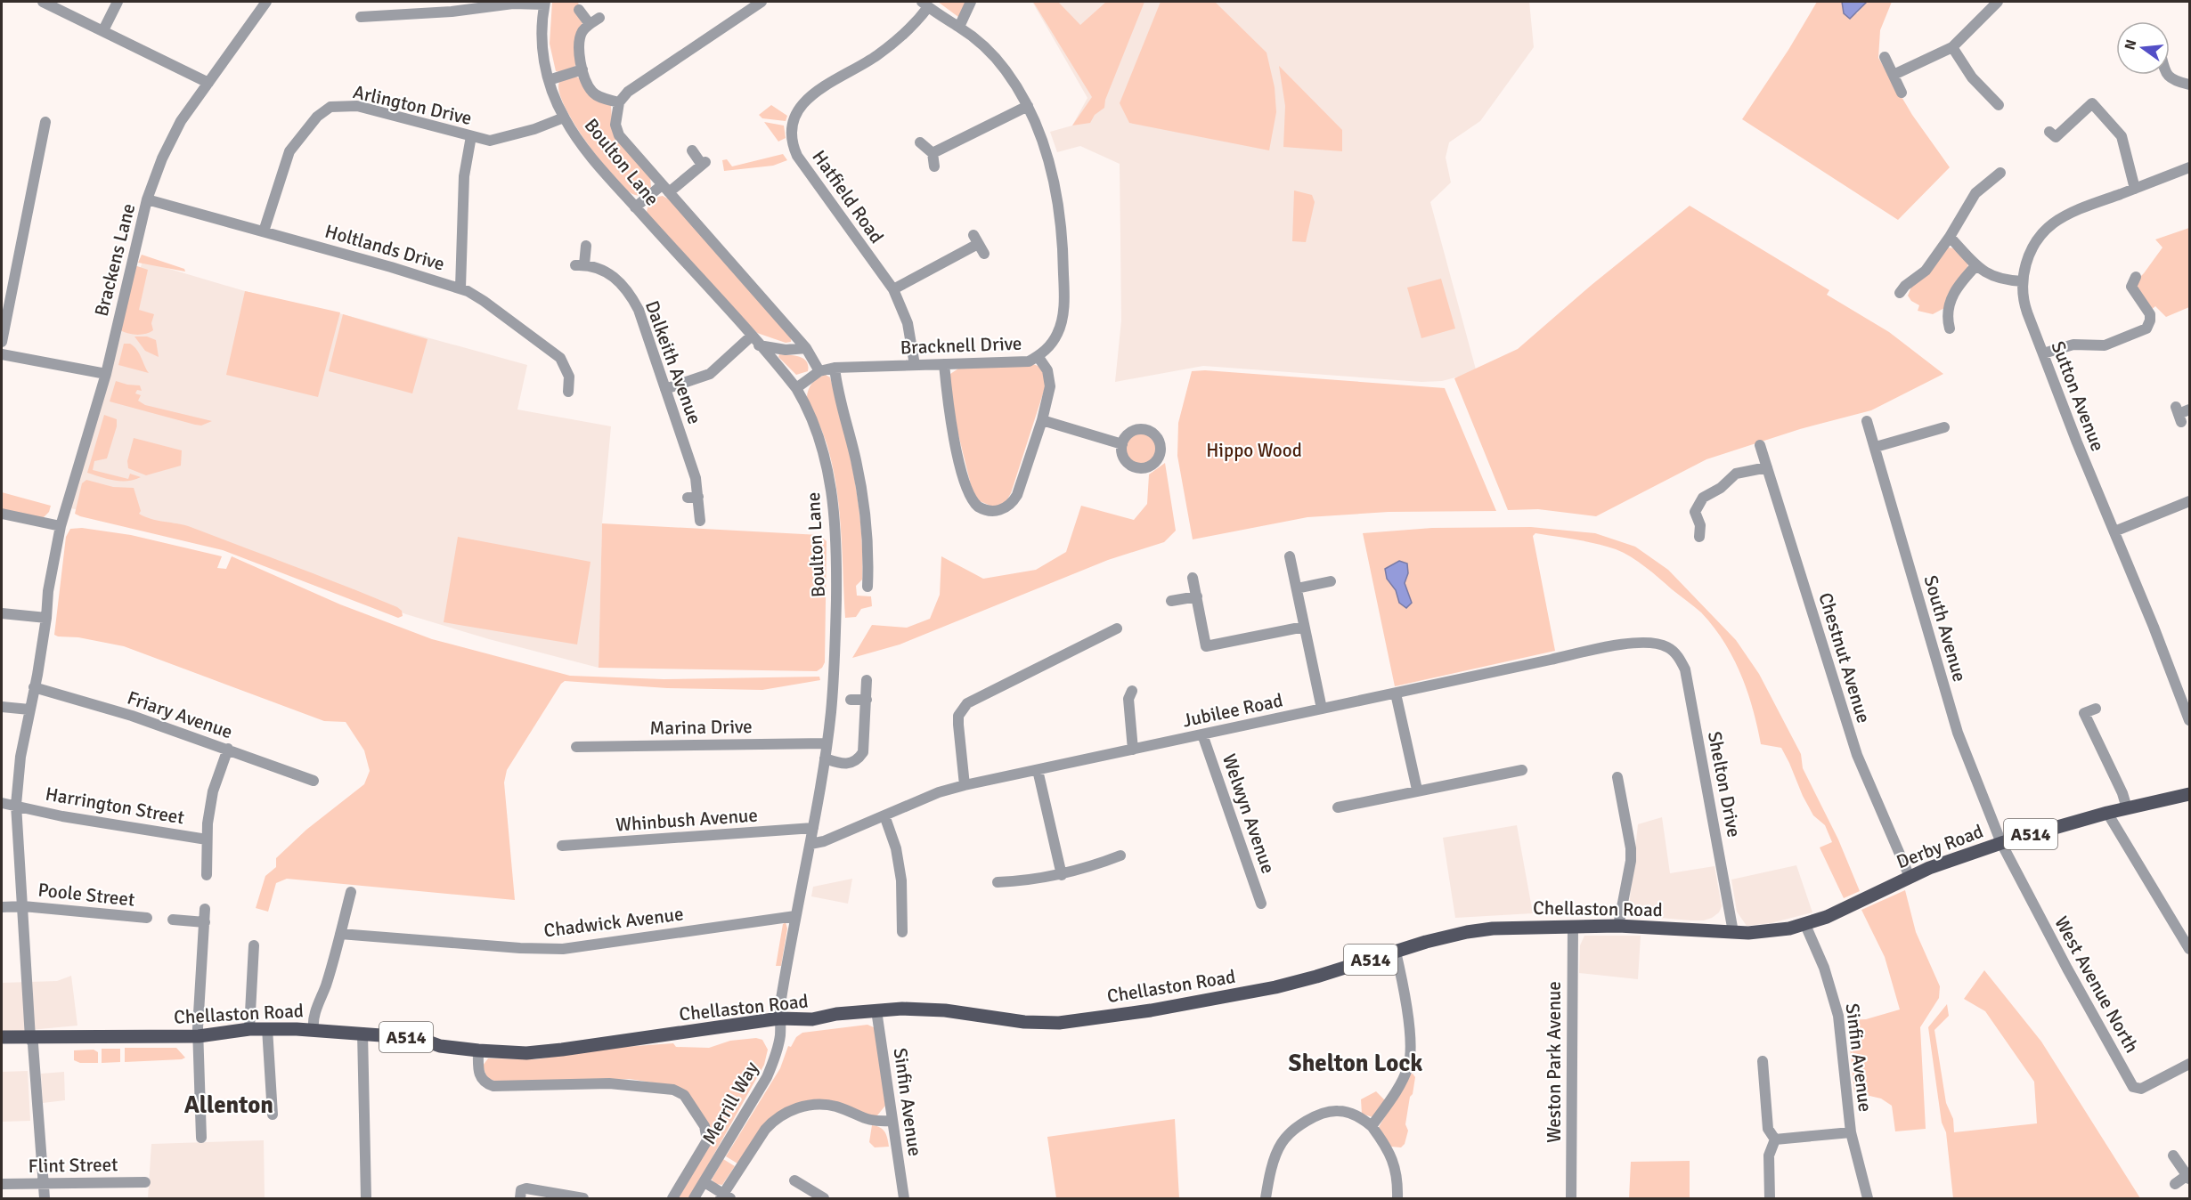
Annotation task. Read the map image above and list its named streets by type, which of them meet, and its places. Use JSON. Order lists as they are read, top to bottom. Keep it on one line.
{"streets":{"main road":["A514","Derby Road","Chellaston Road"],"street":["Arlington Drive","Boulton Lane","Hatfield Road","Holtlands Drive","Brackens Lane","Bracknell Drive","Dalkeith Avenue","Sutton Avenue","South Avenue","Chestnut Avenue","Jubilee Road","Friary Avenue","Marina Drive","Shelton Drive","Harrington Street","Welwyn Avenue","Whinbush Avenue","Poole Street","Chadwick Avenue","West Avenue North","Sinfin Avenue","Weston Park Avenue","Merrill Way","Flint Street"]},"crossings":[["Arlington Drive","Boulton Lane"],["Arlington Drive","Holtlands Drive"],["Boulton Lane","Bracknell Drive"],["Boulton Lane","Jubilee Road"],["Boulton Lane","Marina Drive"],["Boulton Lane","Whinbush Avenue"],["Boulton Lane","Chellaston Road"],["Boulton Lane","Chadwick Avenue"],["Boulton Lane","Merrill Way"],["Hatfield Road","Bracknell Drive"],["Holtlands Drive","Brackens Lane"],["Brackens Lane","Friary Avenue"],["Brackens Lane","Harrington Street"],["Brackens Lane","A514"],["Brackens Lane","Poole Street"],["Brackens Lane","Chellaston Road"],["Brackens Lane","Flint Street"],["South Avenue","Derby Road"],["South Avenue","West Avenue North"],["Chestnut Avenue","Derby Road"],["Jubilee Road","Shelton Drive"],["Jubilee Road","Welwyn Avenue"],["Shelton Drive","Chellaston Road"],["A514","Chellaston Road"],["Derby Road","Chellaston Road"],["Derby Road","West Avenue North"],["Chellaston Road","Sinfin Avenue"],["Chellaston Road","Weston Park Avenue"],["Chellaston Road","Merrill Way"]],"districts":["Shelton Lock","Allenton"],"parks":["Hippo Wood"],"north":"left"}
